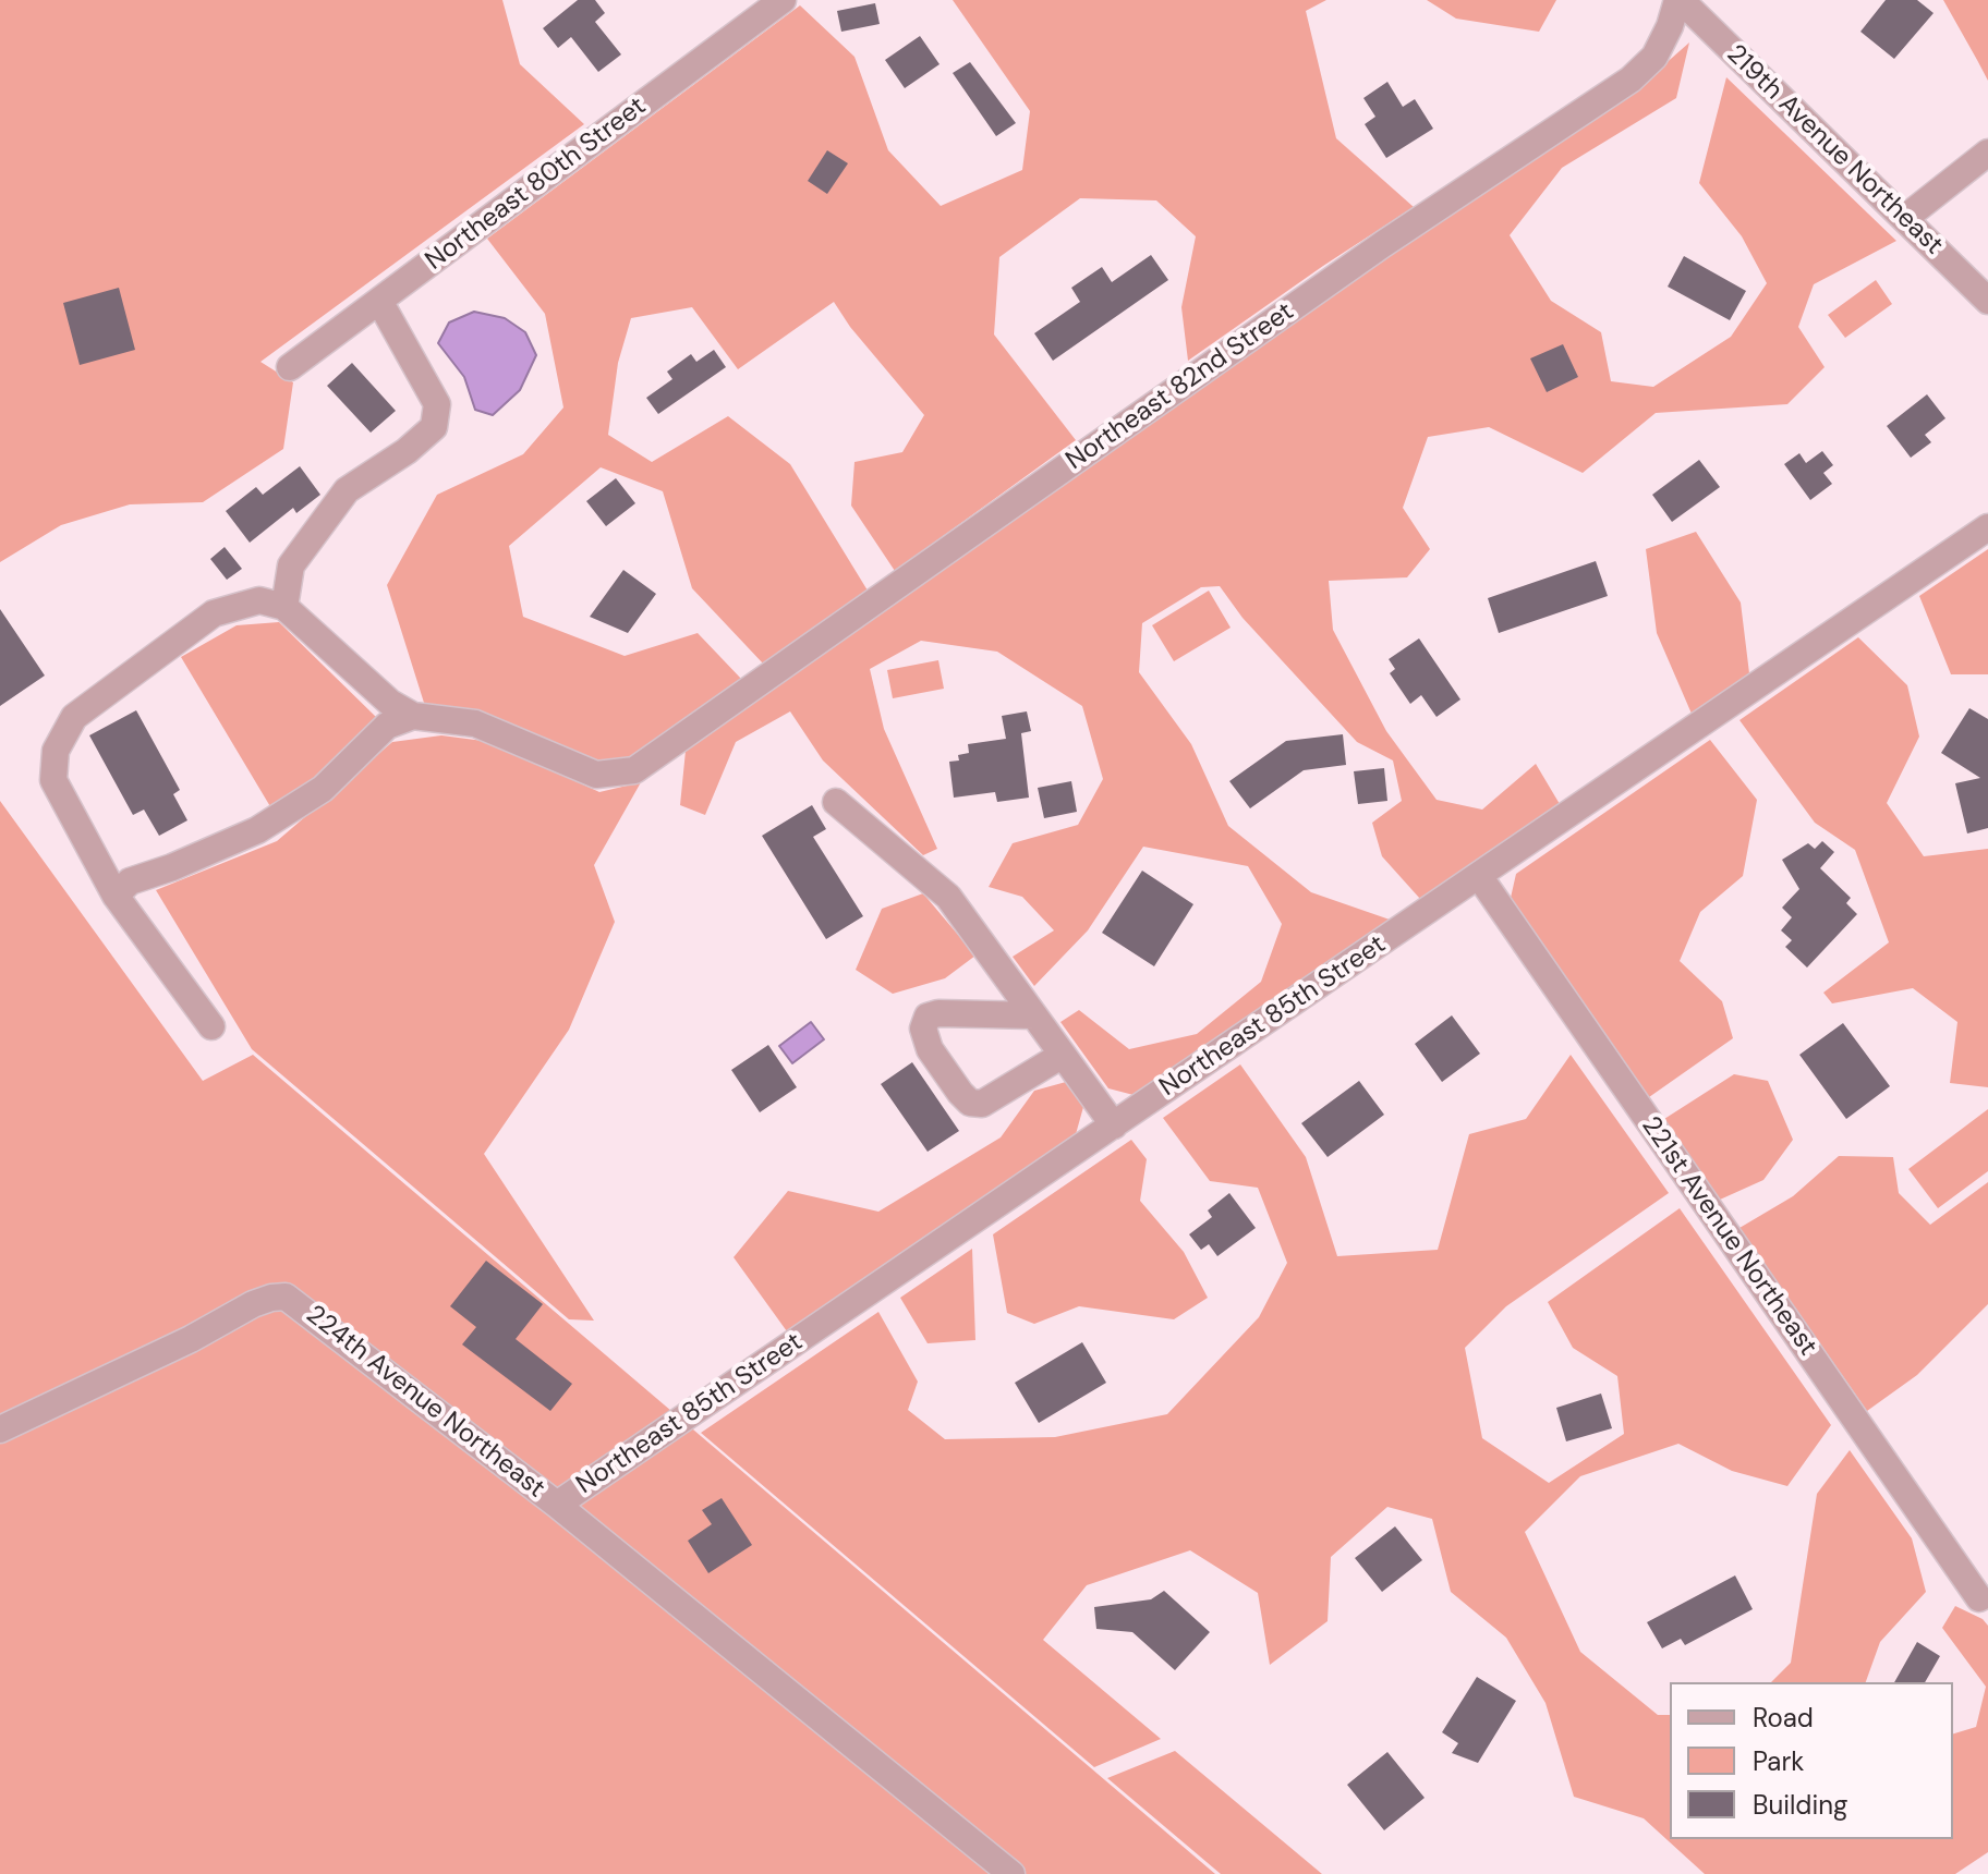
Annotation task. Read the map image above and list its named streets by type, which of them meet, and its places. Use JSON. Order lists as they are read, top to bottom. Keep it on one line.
{"streets":{"street":["219th Avenue Northeast","Northeast 80th Street","Northeast 82nd Street","Northeast 85th Street","221st Avenue Northeast","224th Avenue Northeast"]},"crossings":[["219th Avenue Northeast","Northeast 82nd Street"],["Northeast 85th Street","221st Avenue Northeast"],["Northeast 85th Street","224th Avenue Northeast"]],"legend":["Road","Park","Building"]}
